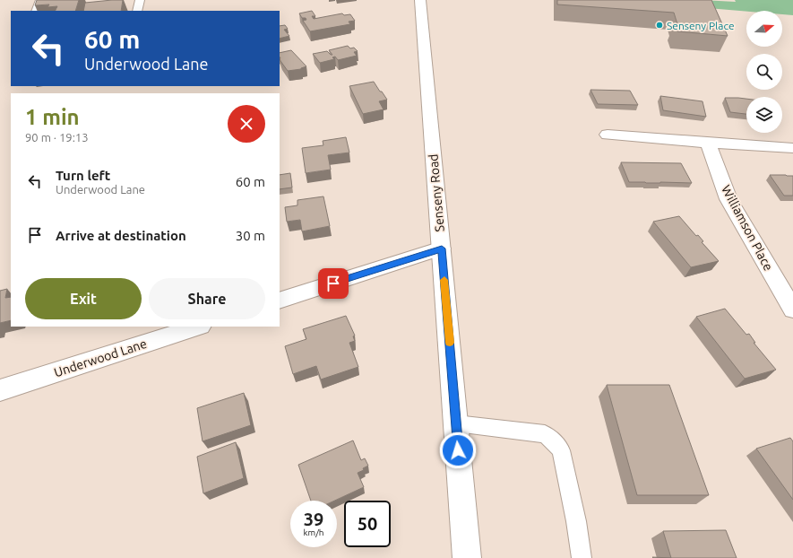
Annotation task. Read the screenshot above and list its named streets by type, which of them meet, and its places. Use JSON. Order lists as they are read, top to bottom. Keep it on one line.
{"streets":{"main road":["Senseny Road","Williamson Place","Underwood Lane"]},"places":["Senseny Place"],"north":"right","page":{"turn":["60 m","Underwood Lane"],"heading":["1 min","90 m · 19:13"],"list":[{"name":"Turn left","note":"Underwood Lane","value":"60 m"},{"name":"Arrive at destination","value":"30 m"}],"buttons":["Exit","Share"],"speed":"39 km/h","limit":"50"}}
